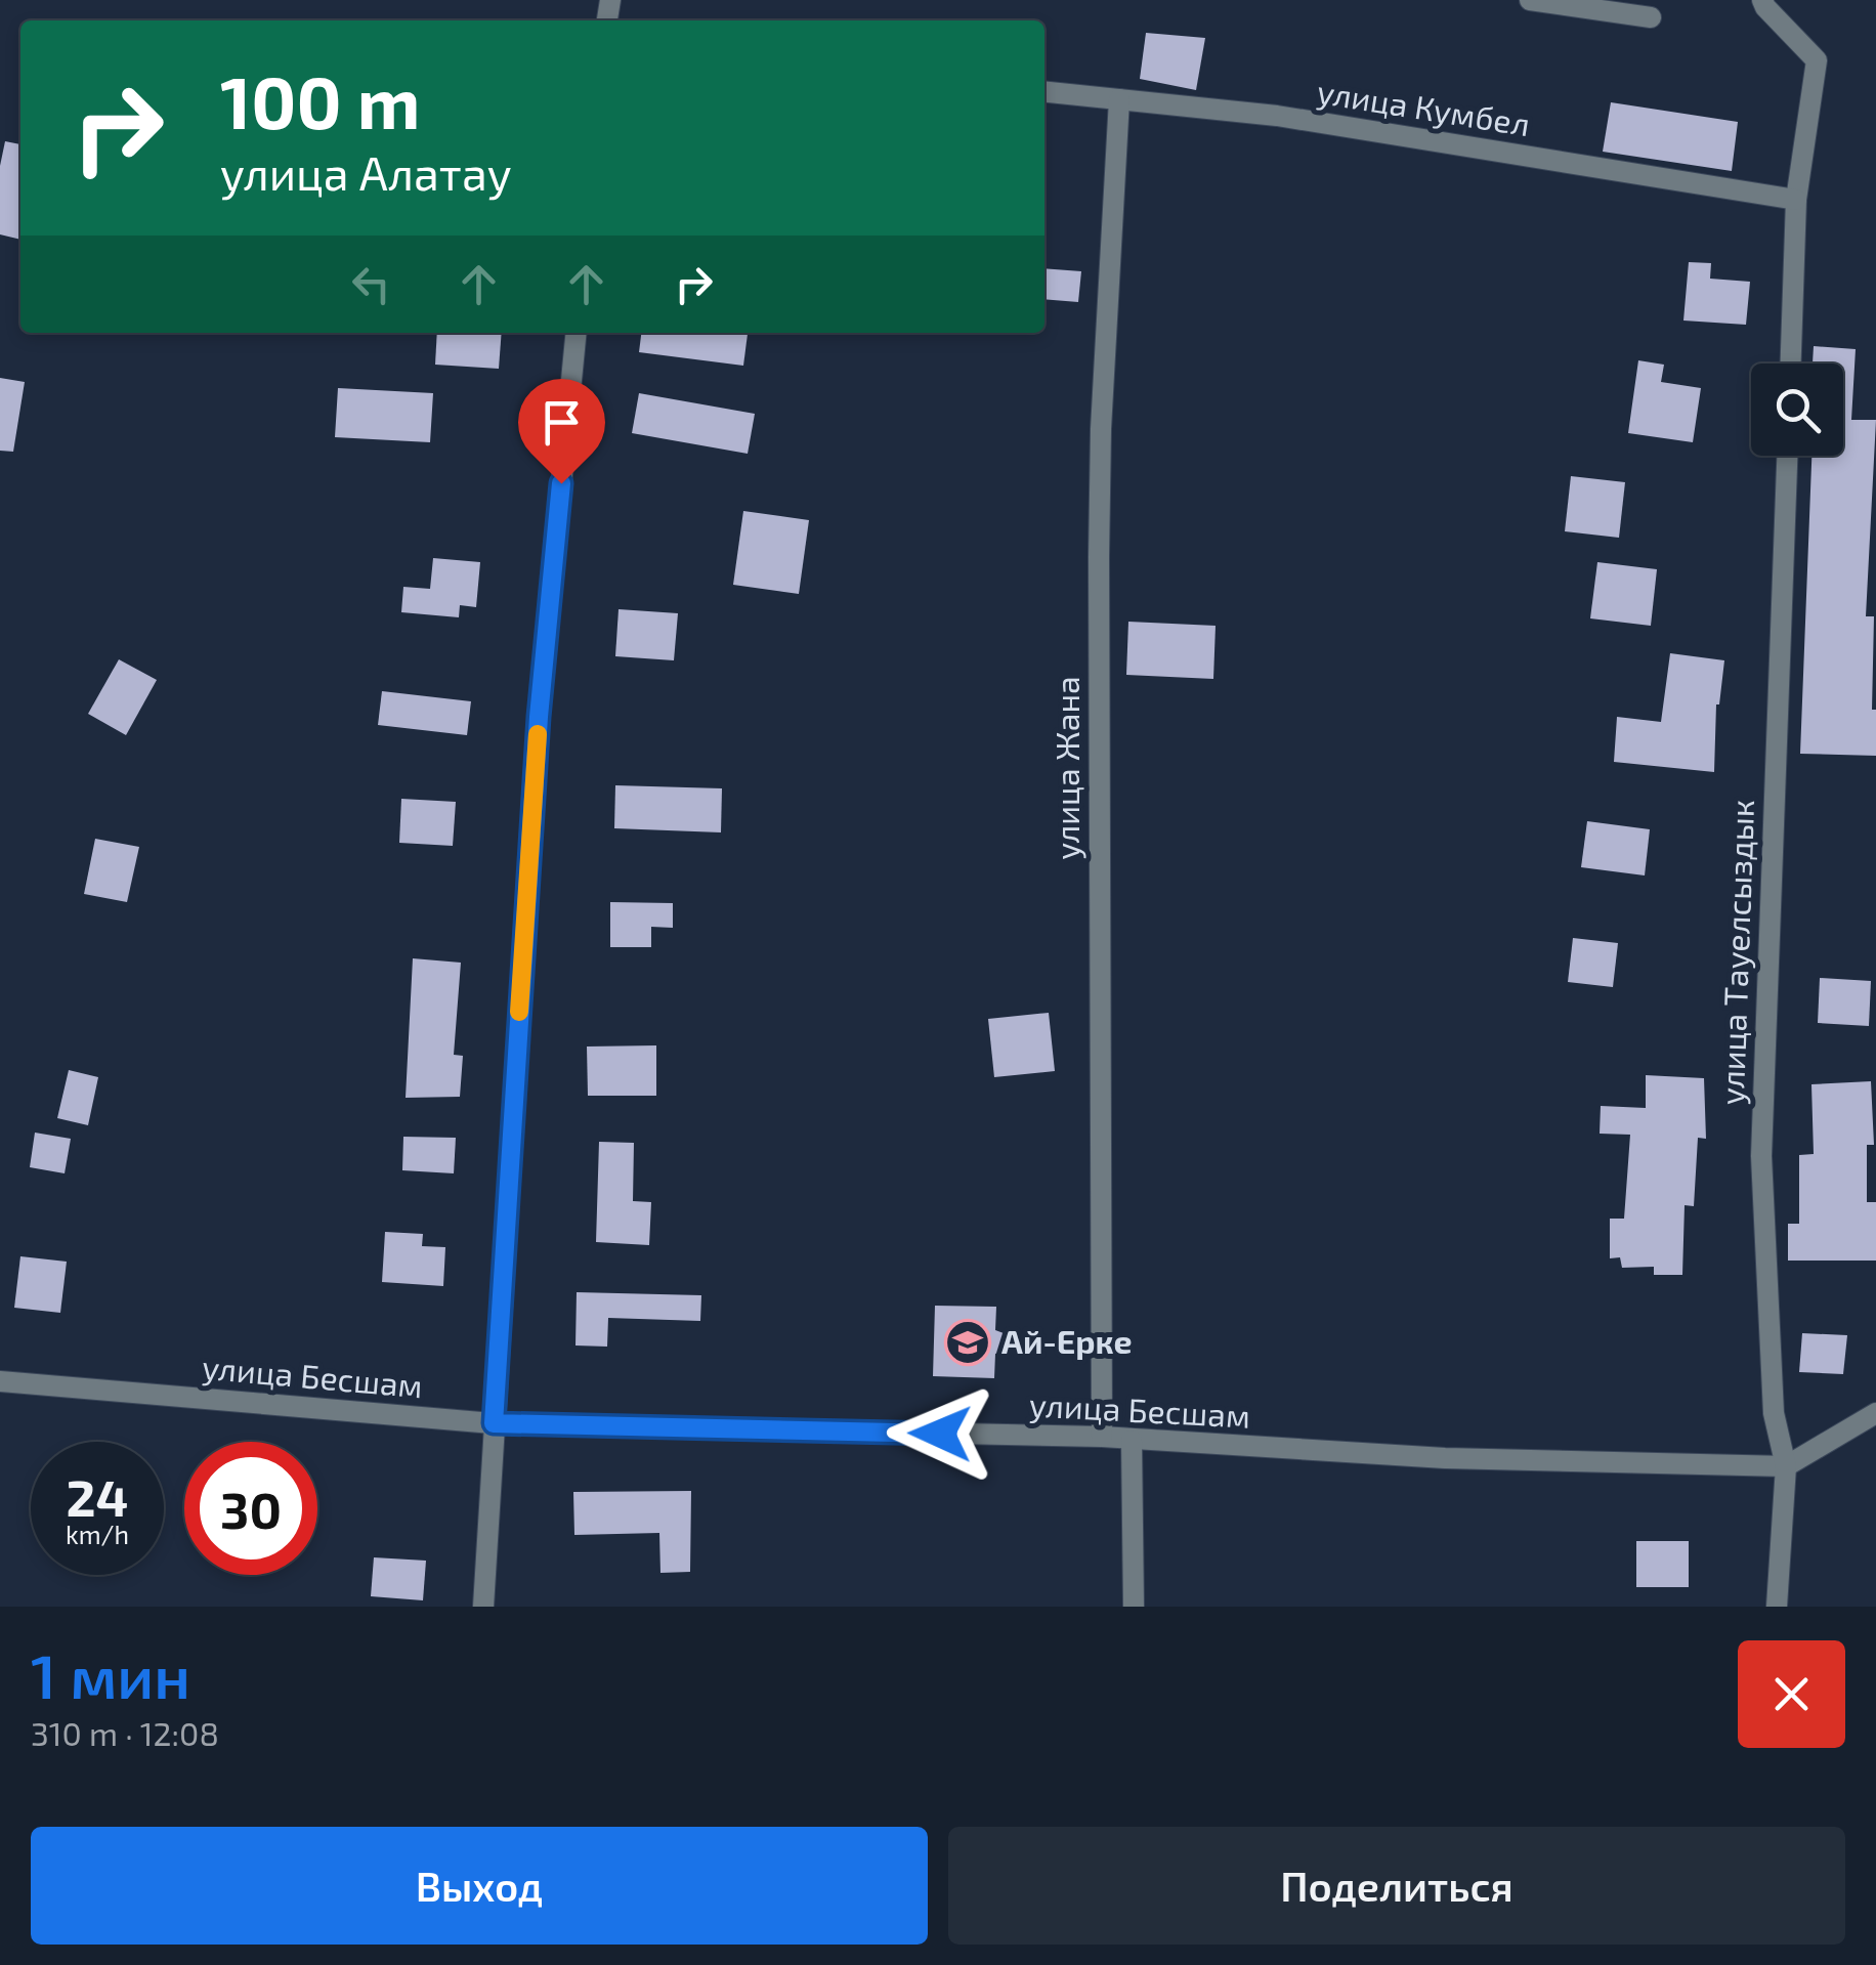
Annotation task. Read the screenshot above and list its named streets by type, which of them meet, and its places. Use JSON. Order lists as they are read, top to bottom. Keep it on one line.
{"streets":{"street":["улица Кумбел","улица Жана","улица Тауелсыздык","улица Бесшам"]},"crossings":[["улица Кумбел","улица Жана"],["улица Жана","улица Бесшам"],["улица Тауелсыздык","улица Бесшам"]],"places":{"school or university":["Ай-Ерке"]},"page":{"turn":["100 m","улица Алатау"],"speed":"24 km/h","limit":"30","heading":["1 мин","310 m · 12:08"],"buttons":["Выход","Поделиться"]}}
